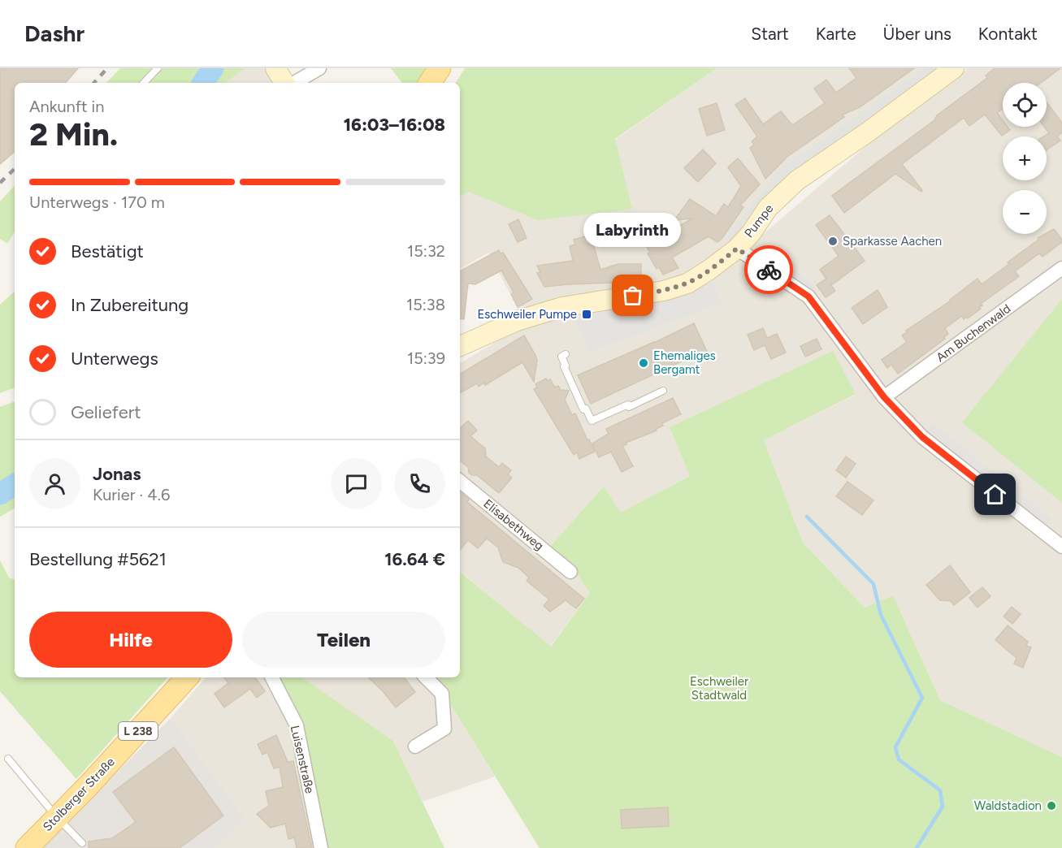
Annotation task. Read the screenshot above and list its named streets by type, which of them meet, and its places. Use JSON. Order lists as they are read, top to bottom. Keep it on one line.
{"streets":{"main road":["Pumpe","L 238","Stolberger Straße"],"street":["Am Buchenwald","Elisabethweg","Luisenstraße"]},"parks":["Eschweiler Stadtwald"],"places":{"other":["Sparkasse Aachen","Labyrinth","Ehemaliges Bergamt","Waldstadion"],"transit":["Eschweiler Pumpe"]},"page":{"header":"Dashr","nav":["Start","Karte","Über uns","Kontakt"],"map_buttons":["+","−"],"heading":["2 Min.","Ankunft in","16:03–16:08"],"panel":["Jonas","Kurier · 4.6","Bestellung #5621","16.64 €"],"bar":"Unterwegs · 170 m","bubble":"Labyrinth","list":[["Bestätigt","15:32"],["In Zubereitung","15:38"],["Unterwegs","15:39"],"Geliefert"],"buttons":["Hilfe","Teilen"]}}
